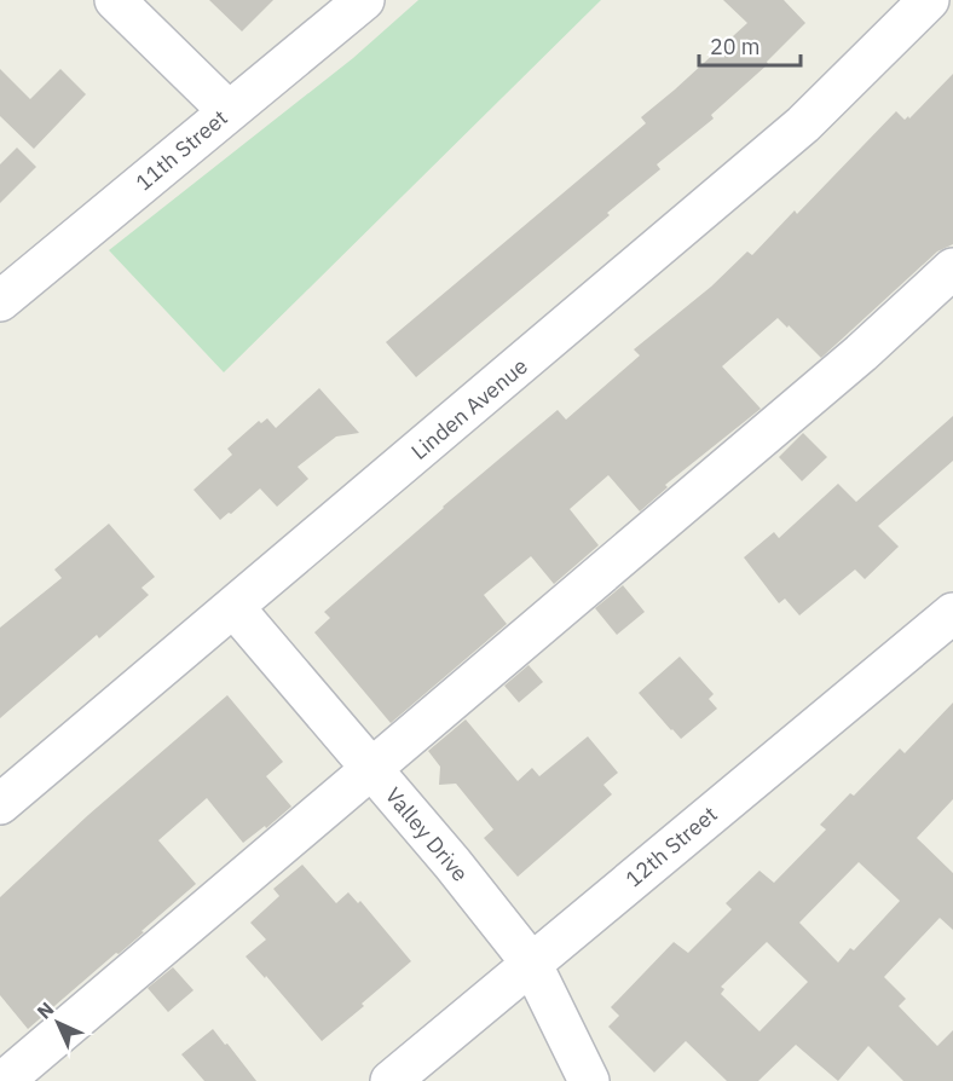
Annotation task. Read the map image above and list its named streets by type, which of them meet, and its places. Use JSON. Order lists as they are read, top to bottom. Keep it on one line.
{"streets":{"street":["11th Street","Linden Avenue","Valley Drive","12th Street"]},"crossings":[["Linden Avenue","Valley Drive"],["Valley Drive","12th Street"]],"scale_bar":"20 m","north":"top left"}
